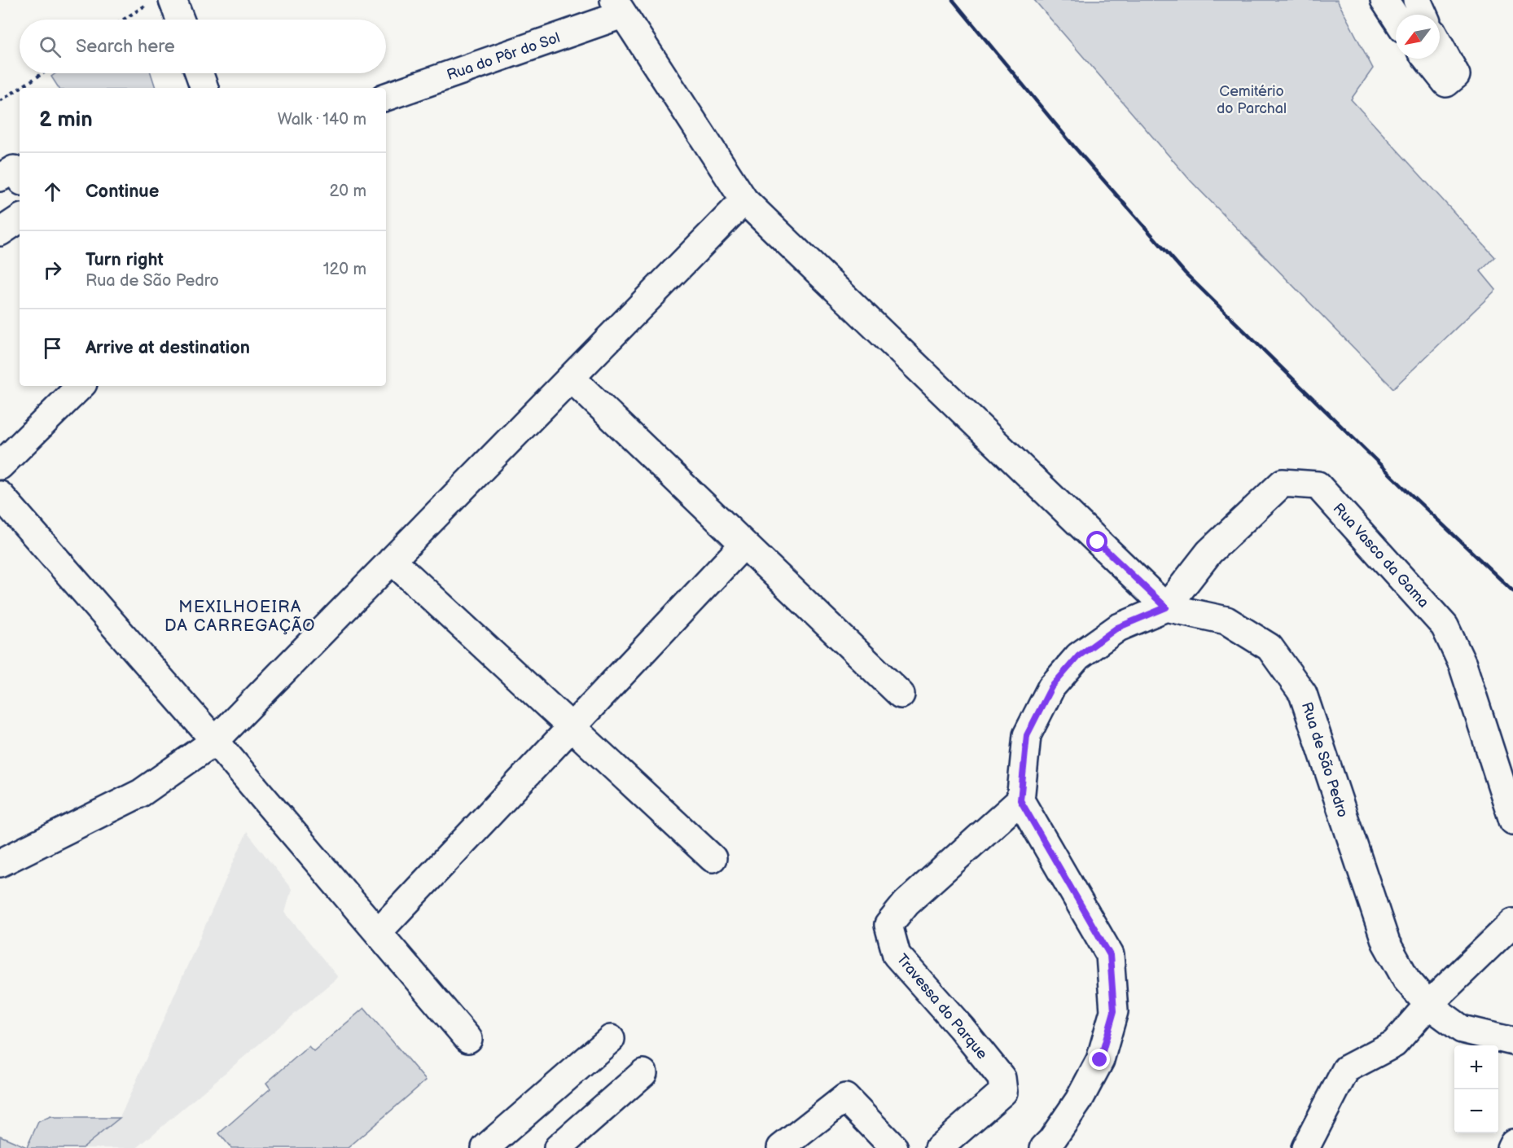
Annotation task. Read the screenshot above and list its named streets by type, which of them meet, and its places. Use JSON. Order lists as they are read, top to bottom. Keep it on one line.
{"streets":{"street":["Rua do Pôr do Sol","Rua Vasco da Gama","Rua de São Pedro","Travessa do Parque"]},"crossings":[["Rua Vasco da Gama","Rua de São Pedro"]],"districts":["MEXILHOEIRA DA CARREGAÇÃO"],"parks":["Cemitério do Parchal"],"north":"bottom left","page":{"search":"Search here","heading":["2 min","Walk · 140 m"],"list":[["Continue","20 m"],["Turn right","Rua de São Pedro","120 m"],"Arrive at destination"],"map_buttons":["+","−"]}}
